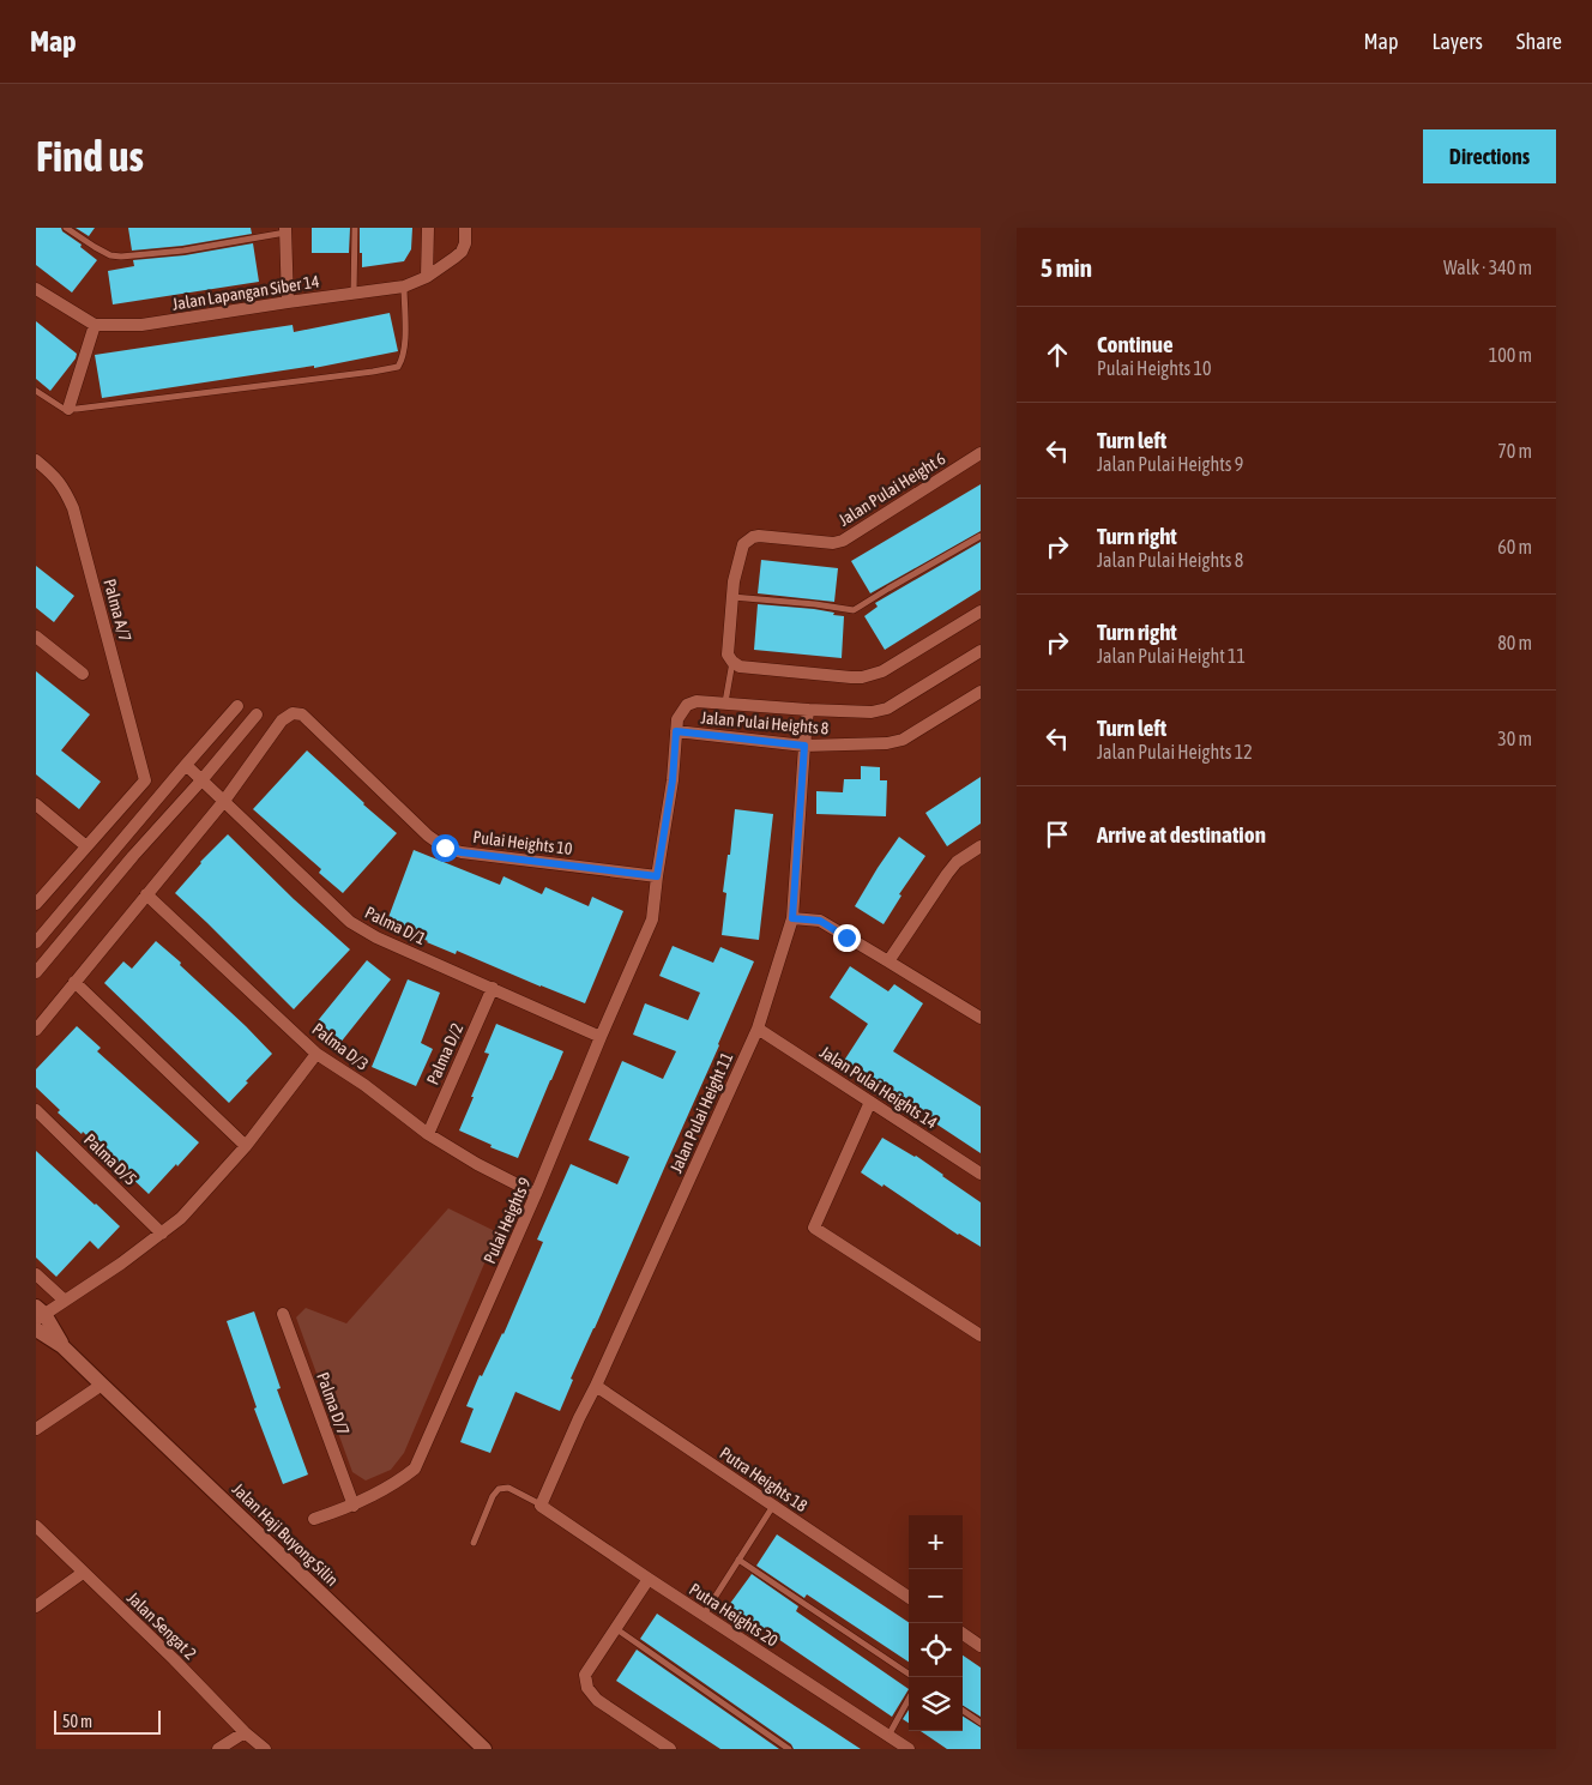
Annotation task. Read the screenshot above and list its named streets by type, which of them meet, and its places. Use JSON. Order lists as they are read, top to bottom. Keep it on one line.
{"streets":{"street":["Jalan Lapangan Siber 14","Jalan Pulai Height 6","Palma A/7","Jalan Pulai Heights 8","Pulai Heights 10","Palma D/1","Palma D/3","Palma D/2","Jalan Pulai Heights 14","Jalan Pulai Height 11","Palma D/5","Pulai Heights 9","Palma D/7","Putra Heights 18","Jalan Haji Buyong Silin","Putra Heights 20","Jalan Sengat 2"]},"crossings":[["Jalan Pulai Heights 8","Jalan Pulai Height 11"],["Jalan Pulai Heights 8","Pulai Heights 9"],["Pulai Heights 10","Palma D/1"],["Pulai Heights 10","Pulai Heights 9"],["Palma D/1","Palma D/2"],["Palma D/1","Pulai Heights 9"],["Palma D/3","Palma D/2"],["Palma D/3","Pulai Heights 9"],["Jalan Pulai Heights 14","Jalan Pulai Height 11"],["Jalan Pulai Height 11","Putra Heights 18"],["Jalan Pulai Height 11","Putra Heights 20"],["Pulai Heights 9","Palma D/7"]],"scale_bar":"50 m","page":{"header":"Map","nav":["Map","Layers","Share"],"buttons":"Directions","title":"Find us","heading":["5 min","Walk · 340 m"],"list":[["Continue","Pulai Heights 10","100 m"],["Turn left","Jalan Pulai Heights 9","70 m"],["Turn right","Jalan Pulai Heights 8","60 m"],["Turn right","Jalan Pulai Height 11","80 m"],["Turn left","Jalan Pulai Heights 12","30 m"],"Arrive at destination"],"map_buttons":["+","−"],"scale":"50 m"}}
